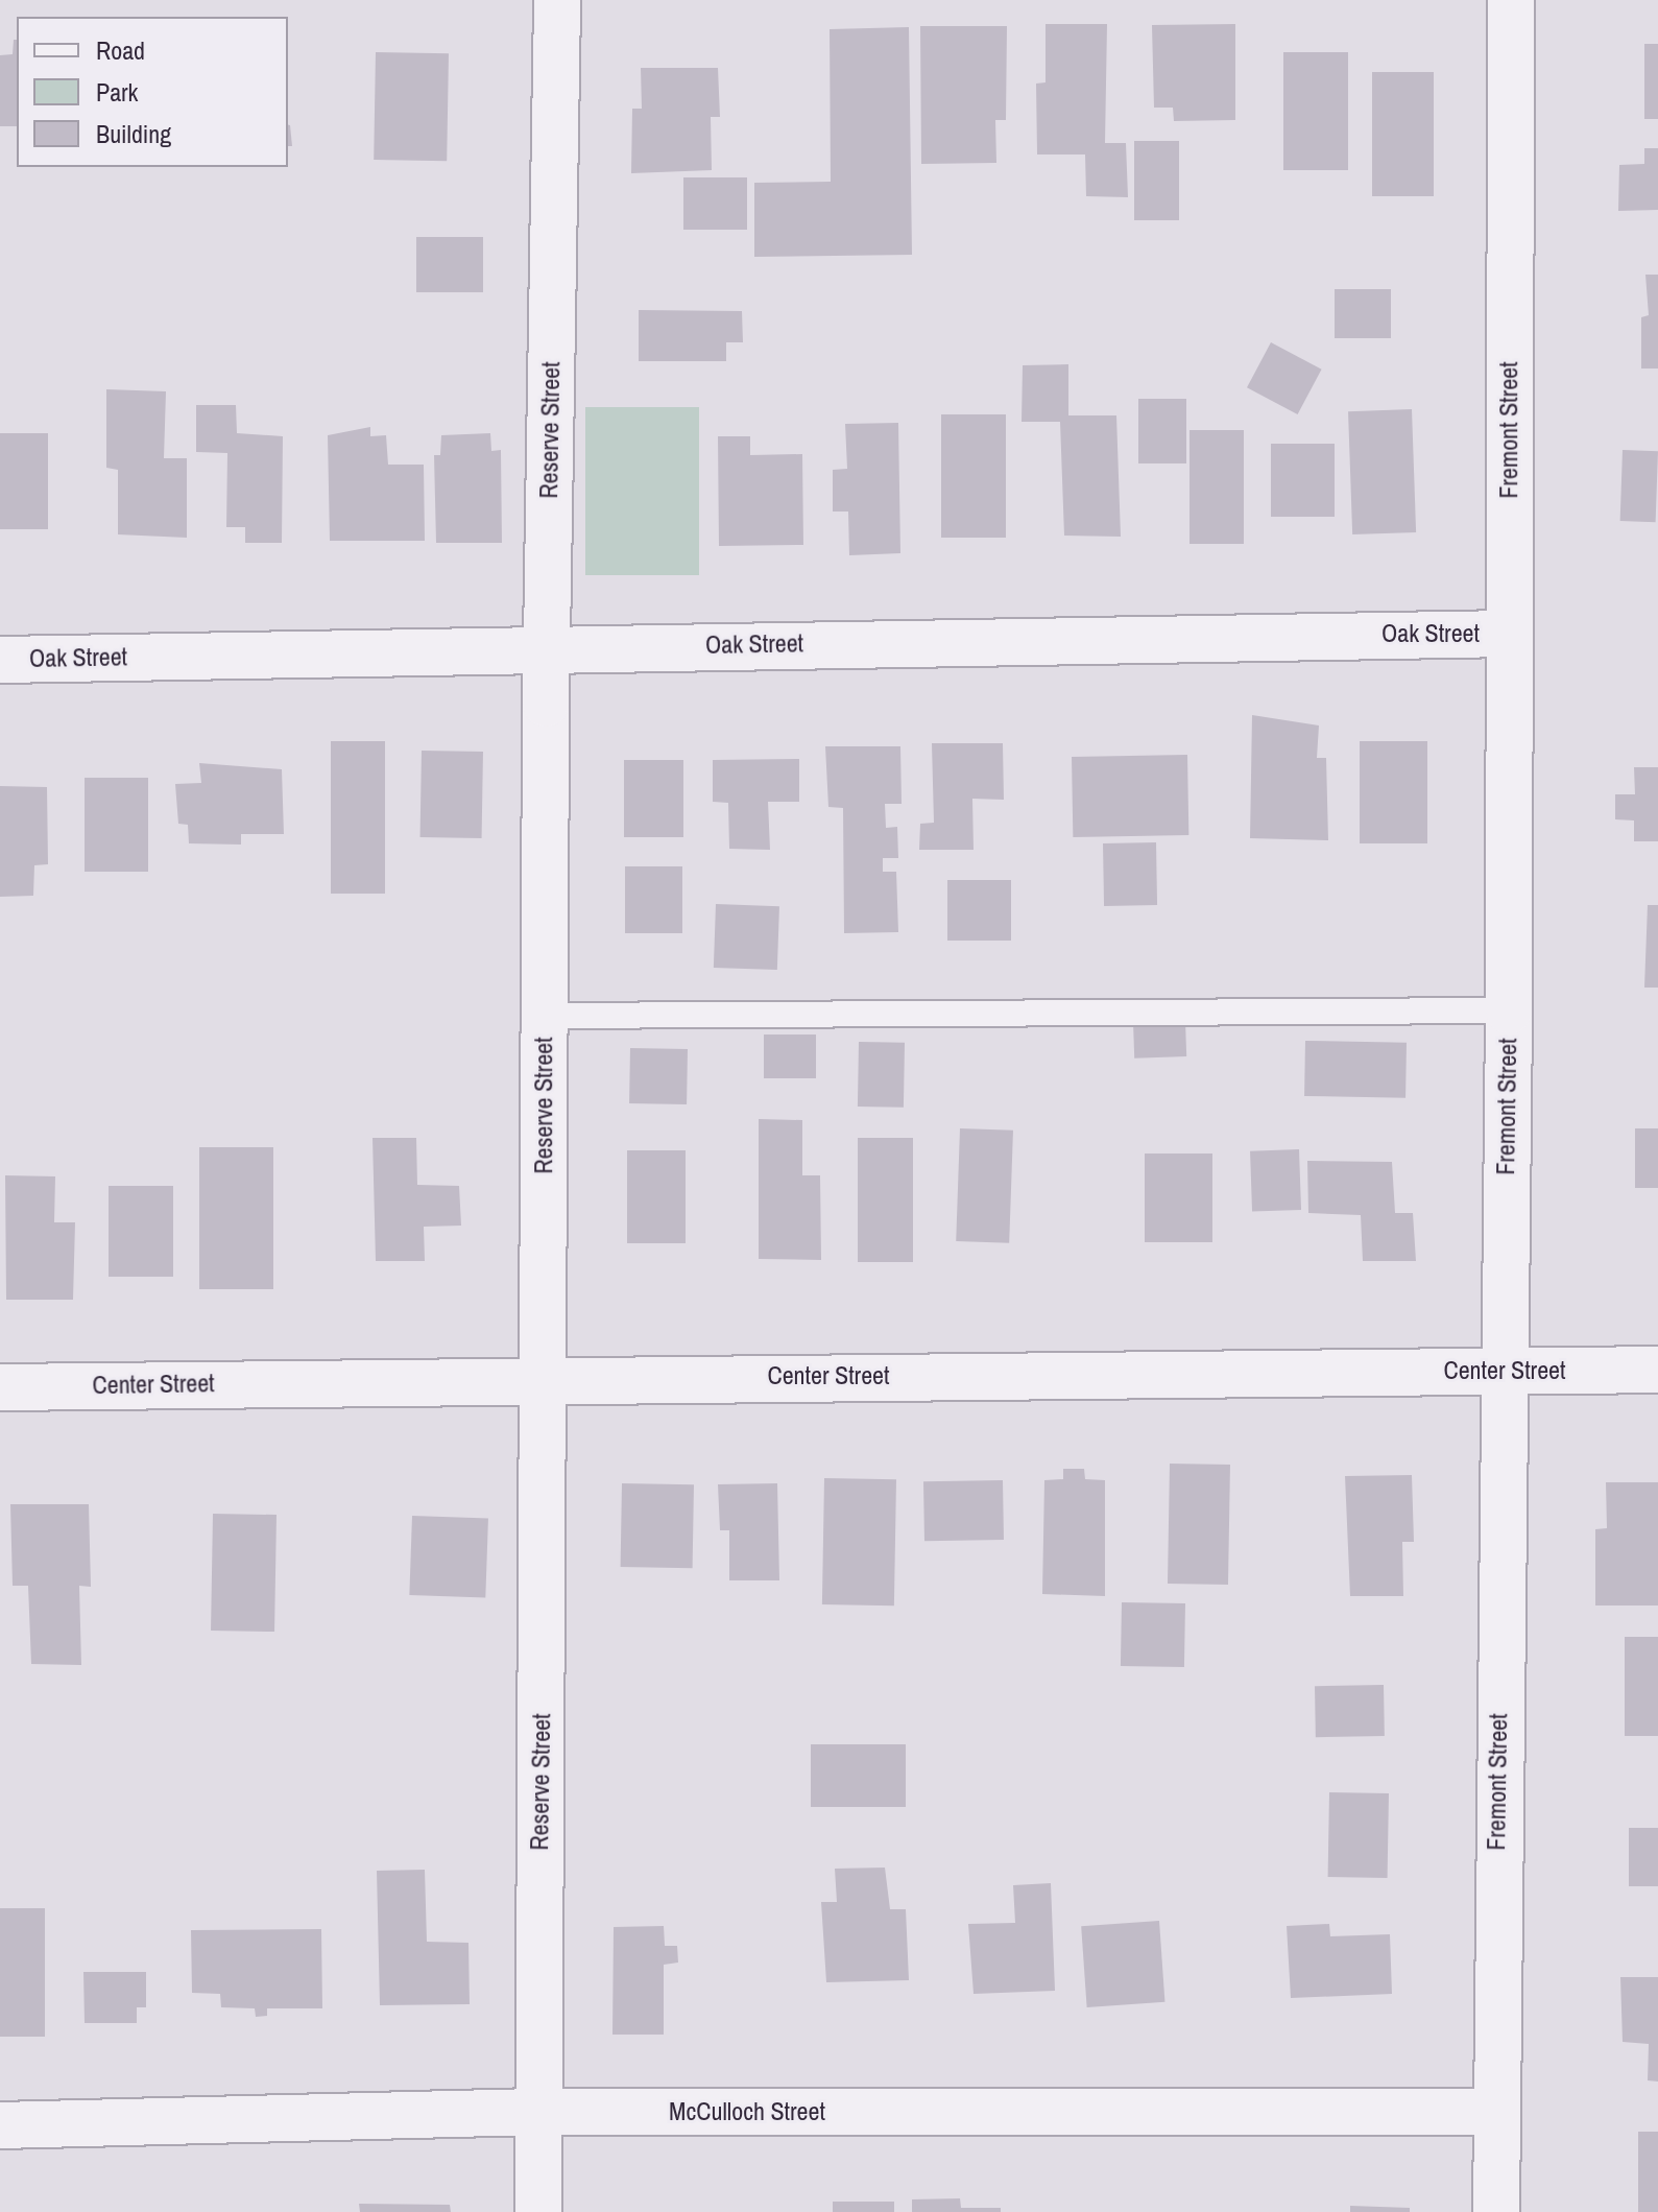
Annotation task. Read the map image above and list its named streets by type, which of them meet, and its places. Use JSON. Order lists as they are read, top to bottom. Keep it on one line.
{"streets":{"street":["Reserve Street","Fremont Street","Oak Street","Center Street","McCulloch Street"]},"crossings":[["Reserve Street","Oak Street"],["Reserve Street","Center Street"],["Reserve Street","McCulloch Street"],["Fremont Street","Oak Street"],["Fremont Street","Center Street"],["Fremont Street","McCulloch Street"]],"legend":["Road","Park","Building"]}
